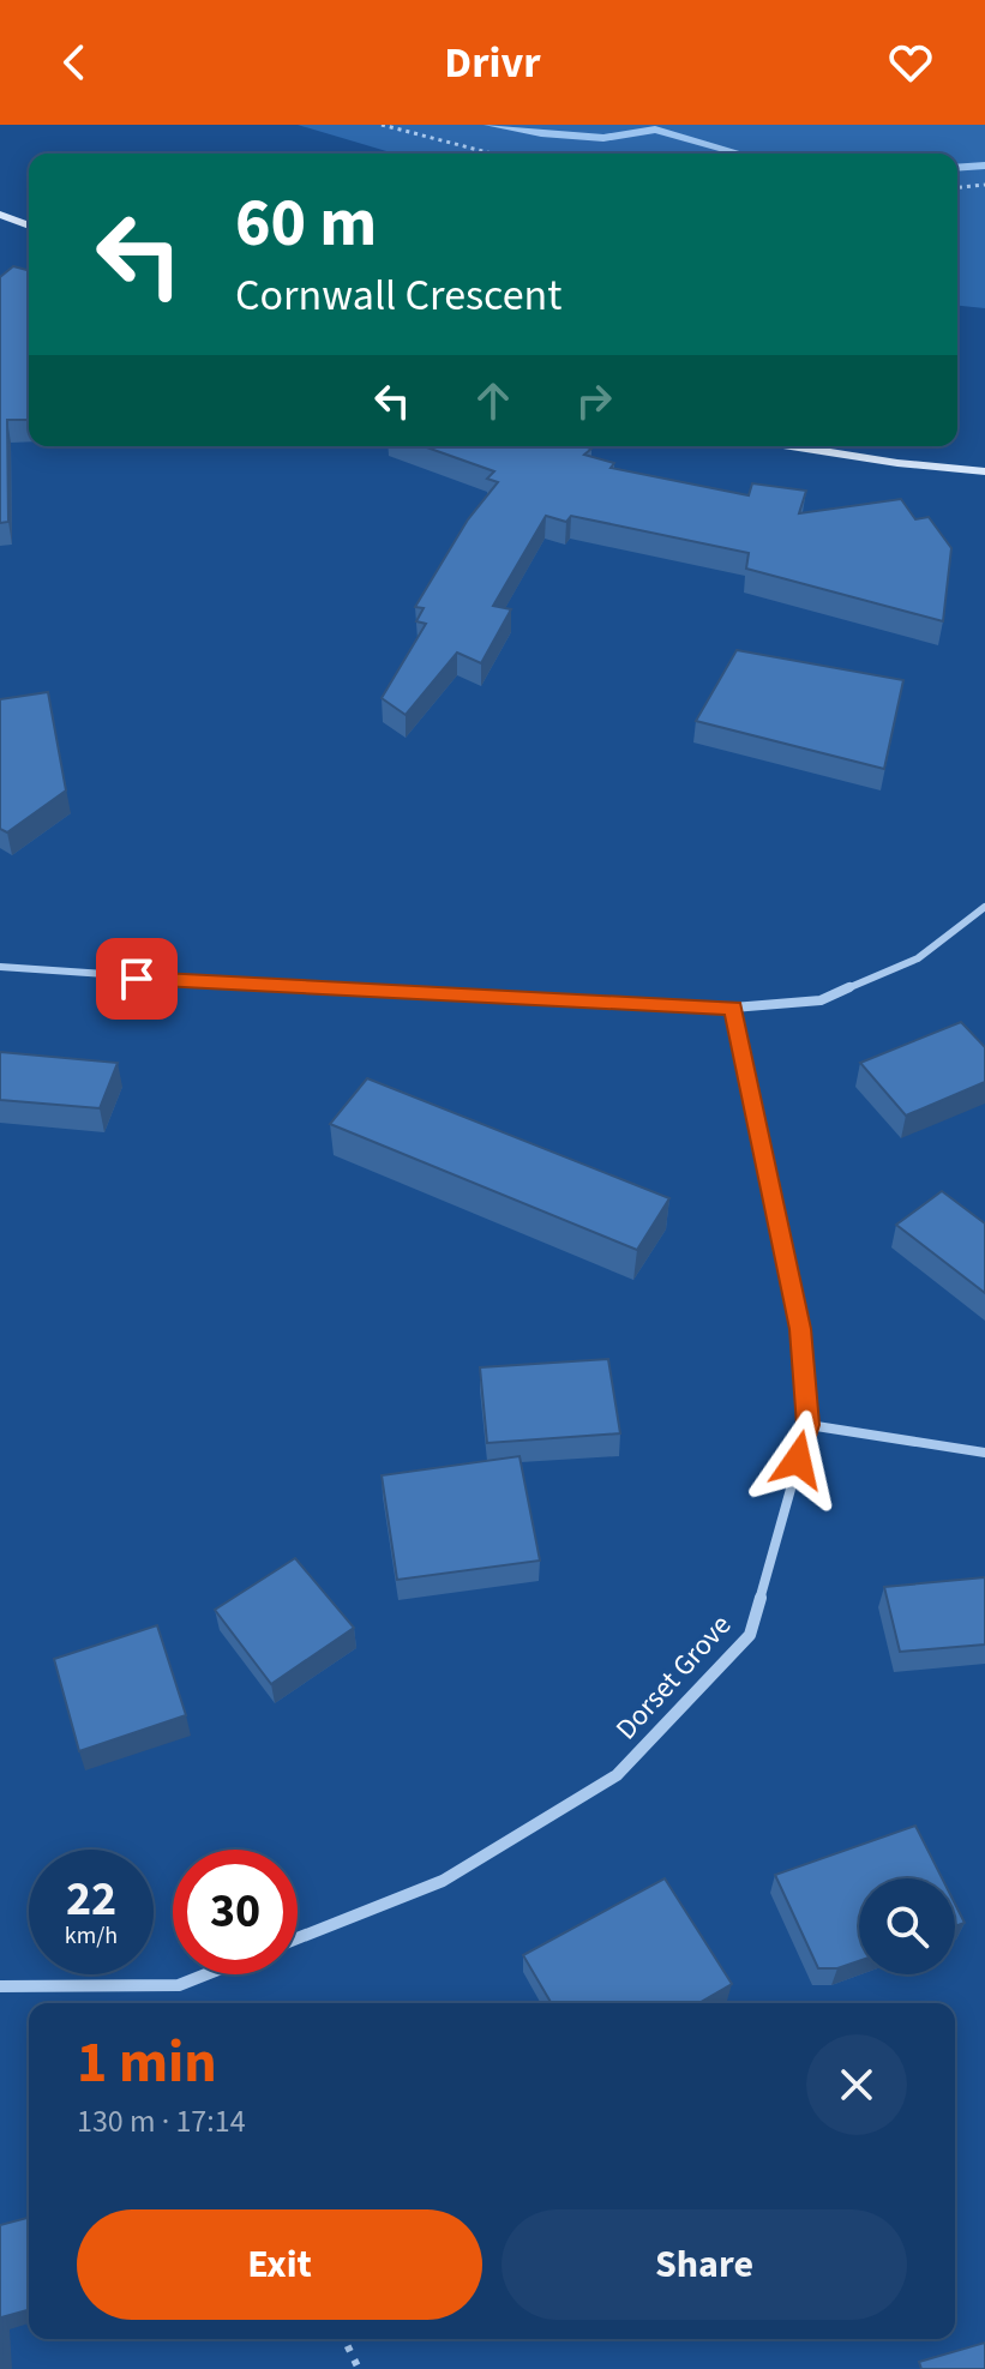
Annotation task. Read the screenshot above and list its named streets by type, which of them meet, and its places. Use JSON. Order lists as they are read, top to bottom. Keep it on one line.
{"streets":{"street":["Dorset Grove"]},"page":{"header":"Drivr","turn":["60 m","Cornwall Crescent"],"speed":"22 km/h","limit":"30","heading":["1 min","130 m · 17:14"],"buttons":["Exit","Share"]}}
